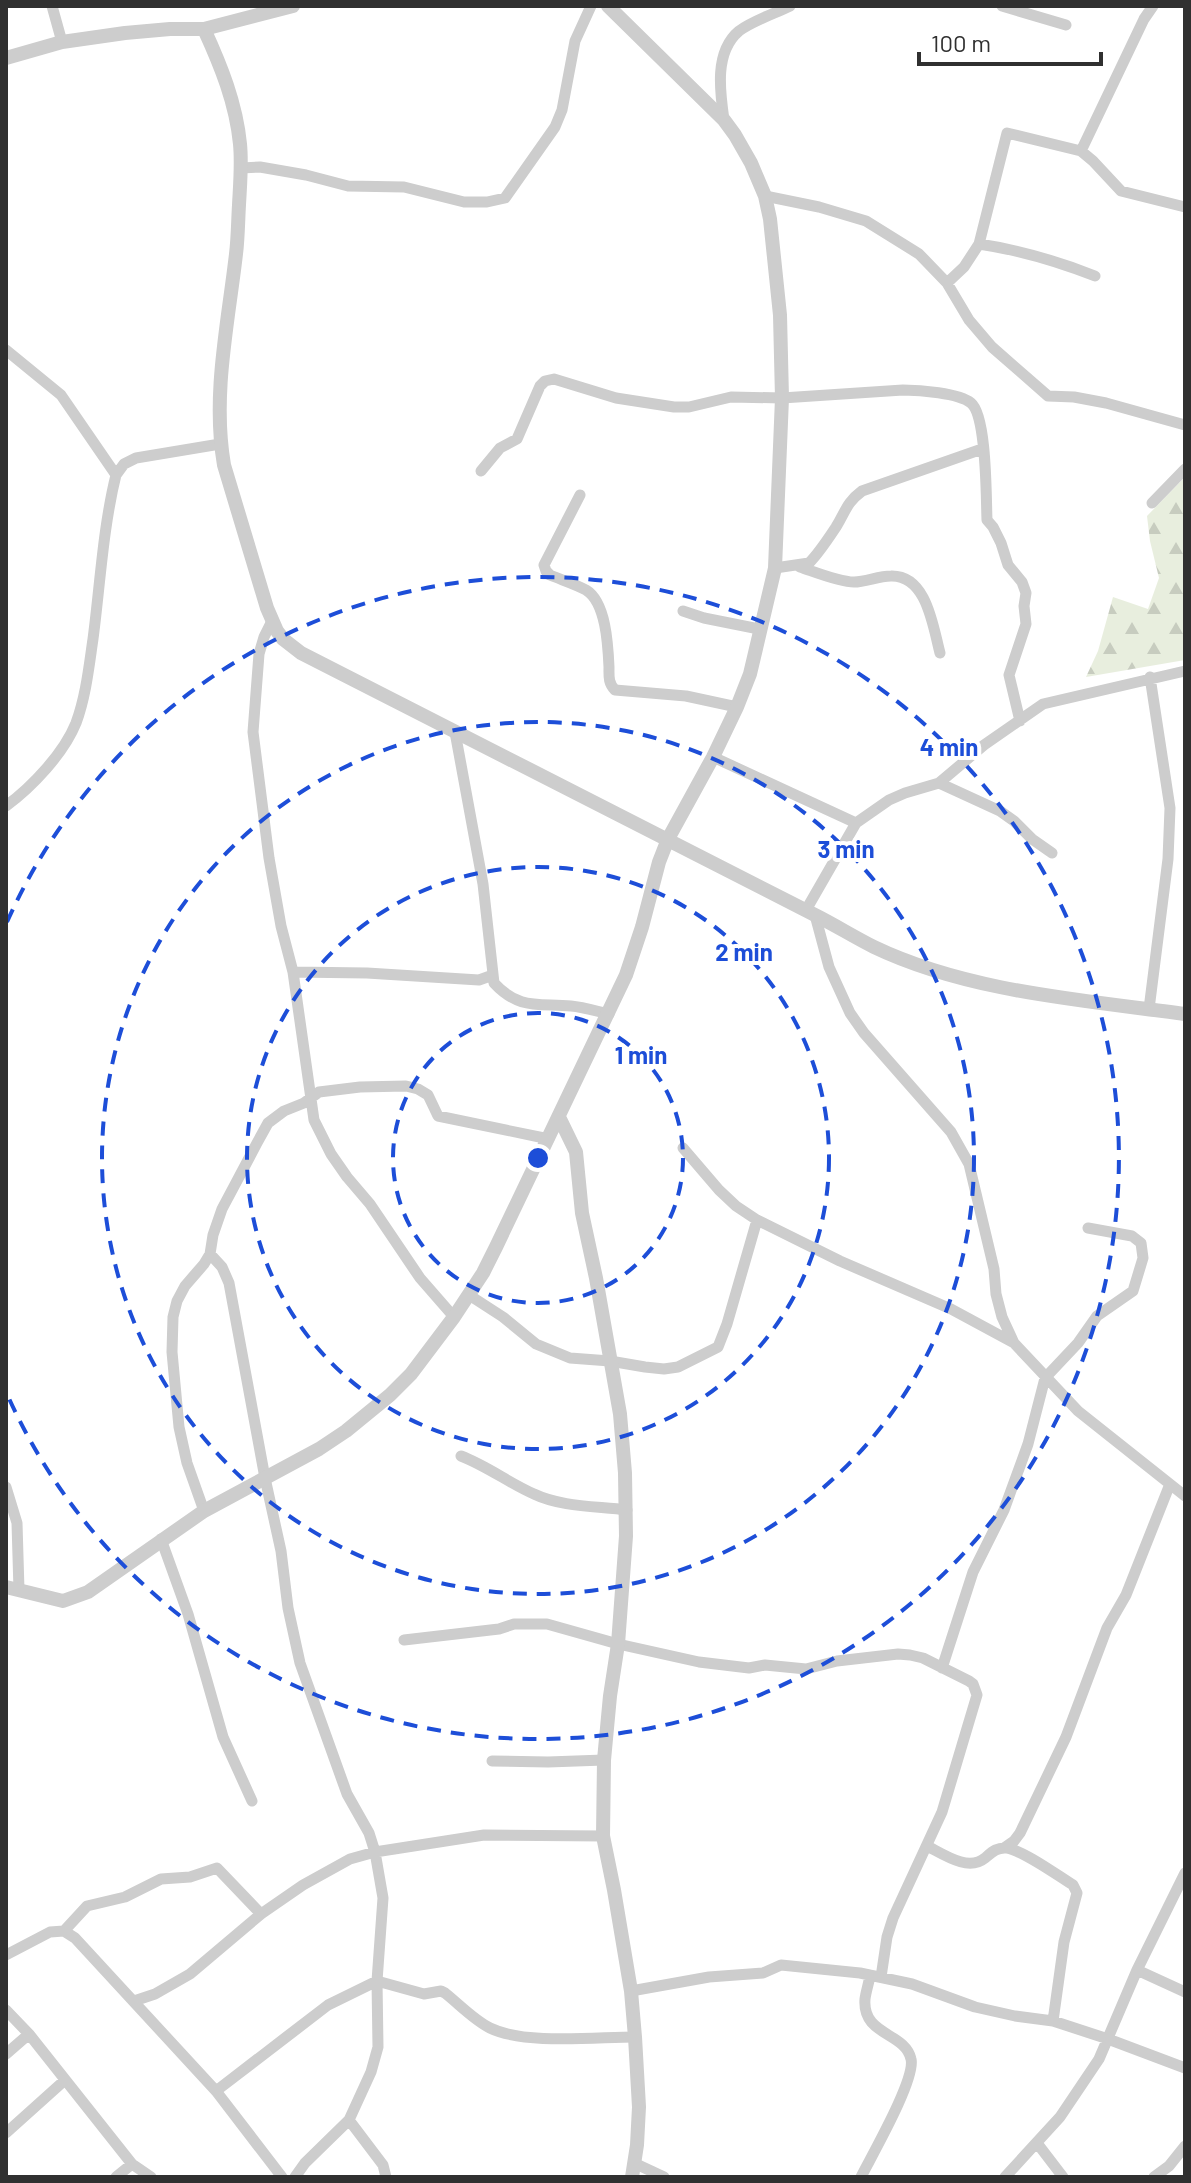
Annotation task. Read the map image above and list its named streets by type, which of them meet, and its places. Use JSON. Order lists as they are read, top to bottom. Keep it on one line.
{"scale_bar":"100 m","rings":["4 min","3 min","2 min","1 min"]}
